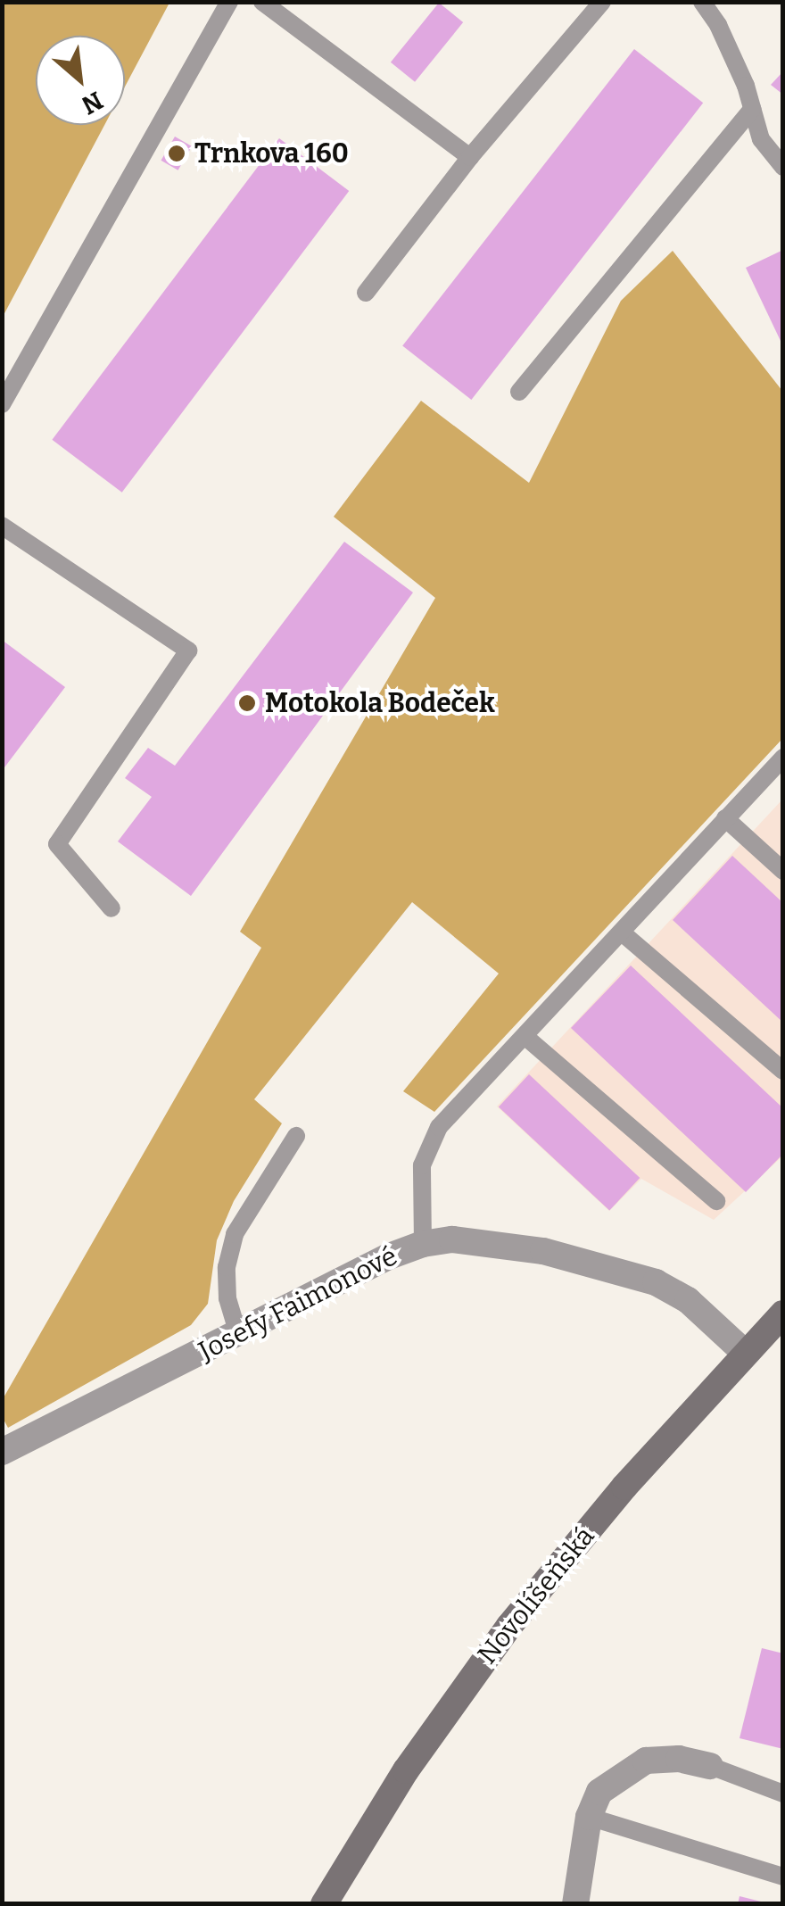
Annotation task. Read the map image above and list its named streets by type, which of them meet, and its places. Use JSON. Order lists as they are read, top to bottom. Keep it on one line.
{"streets":{"street":["Josefy Faimonové","Novolíšeňská"]},"crossings":[["Josefy Faimonové","Novolíšeňská"]],"places":["Trnkova 160","Motokola Bodeček"],"north":"bottom right"}
